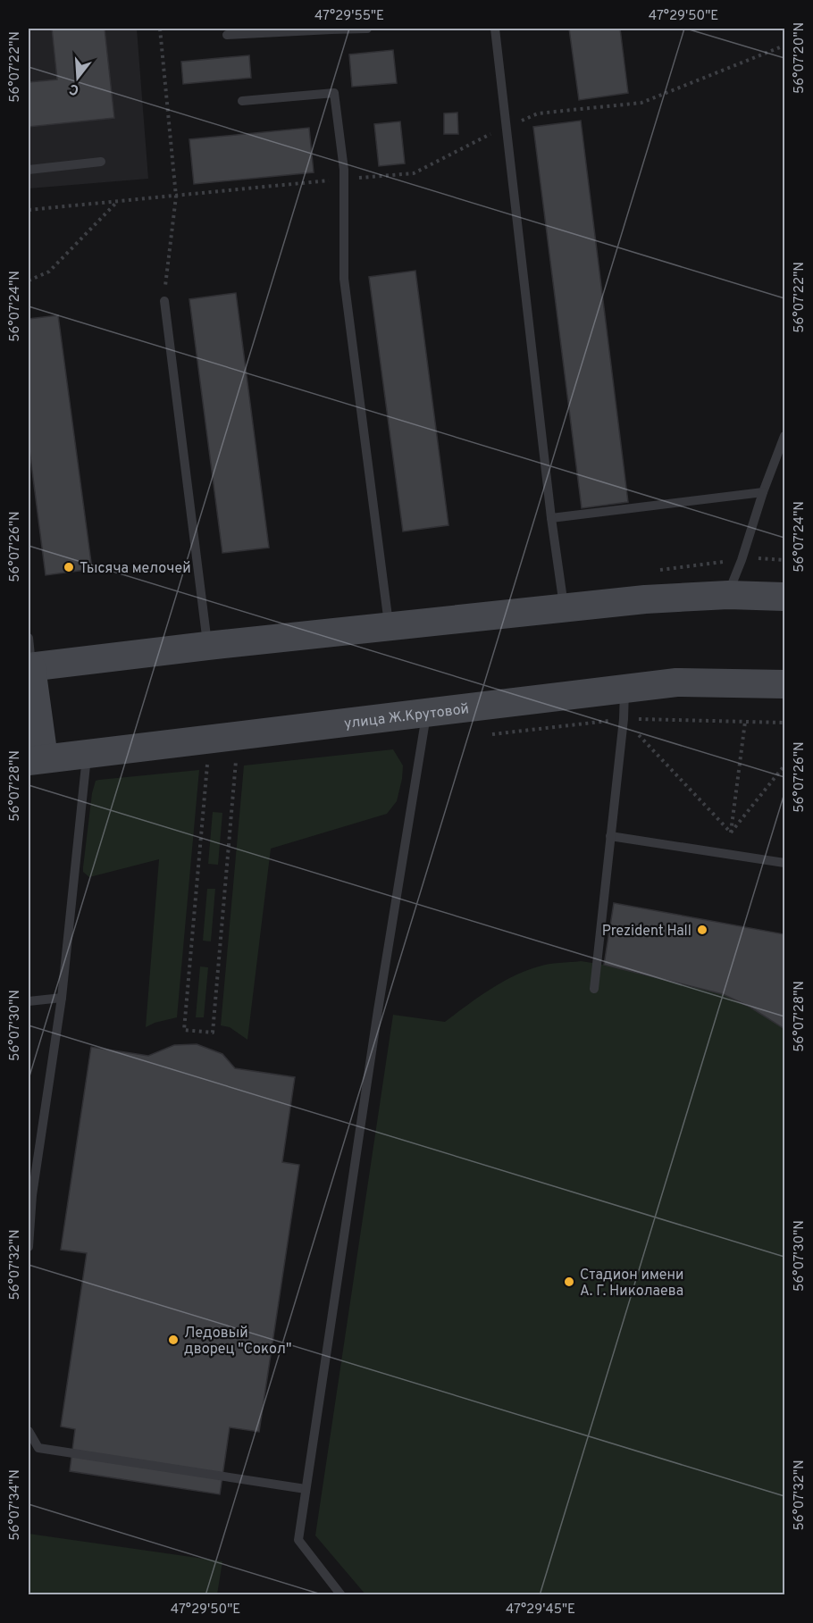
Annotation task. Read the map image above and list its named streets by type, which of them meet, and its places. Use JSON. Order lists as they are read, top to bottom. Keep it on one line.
{"streets":{"main road":["улица Ж.Крутовой"]},"places":["Тысяча мелочей","Prezident Hall","Стадион имени А. Г. Николаева","Ледовый дворец \"Сокол\""],"north":"bottom","coordinates":["47°29'55\"E","47°29'50\"E","56°07'20\"N","56°07'22\"N","56°07'24\"N","56°07'26\"N","56°07'28\"N","56°07'30\"N","56°07'32\"N","56°07'34\"N","47°29'45\"E"]}
